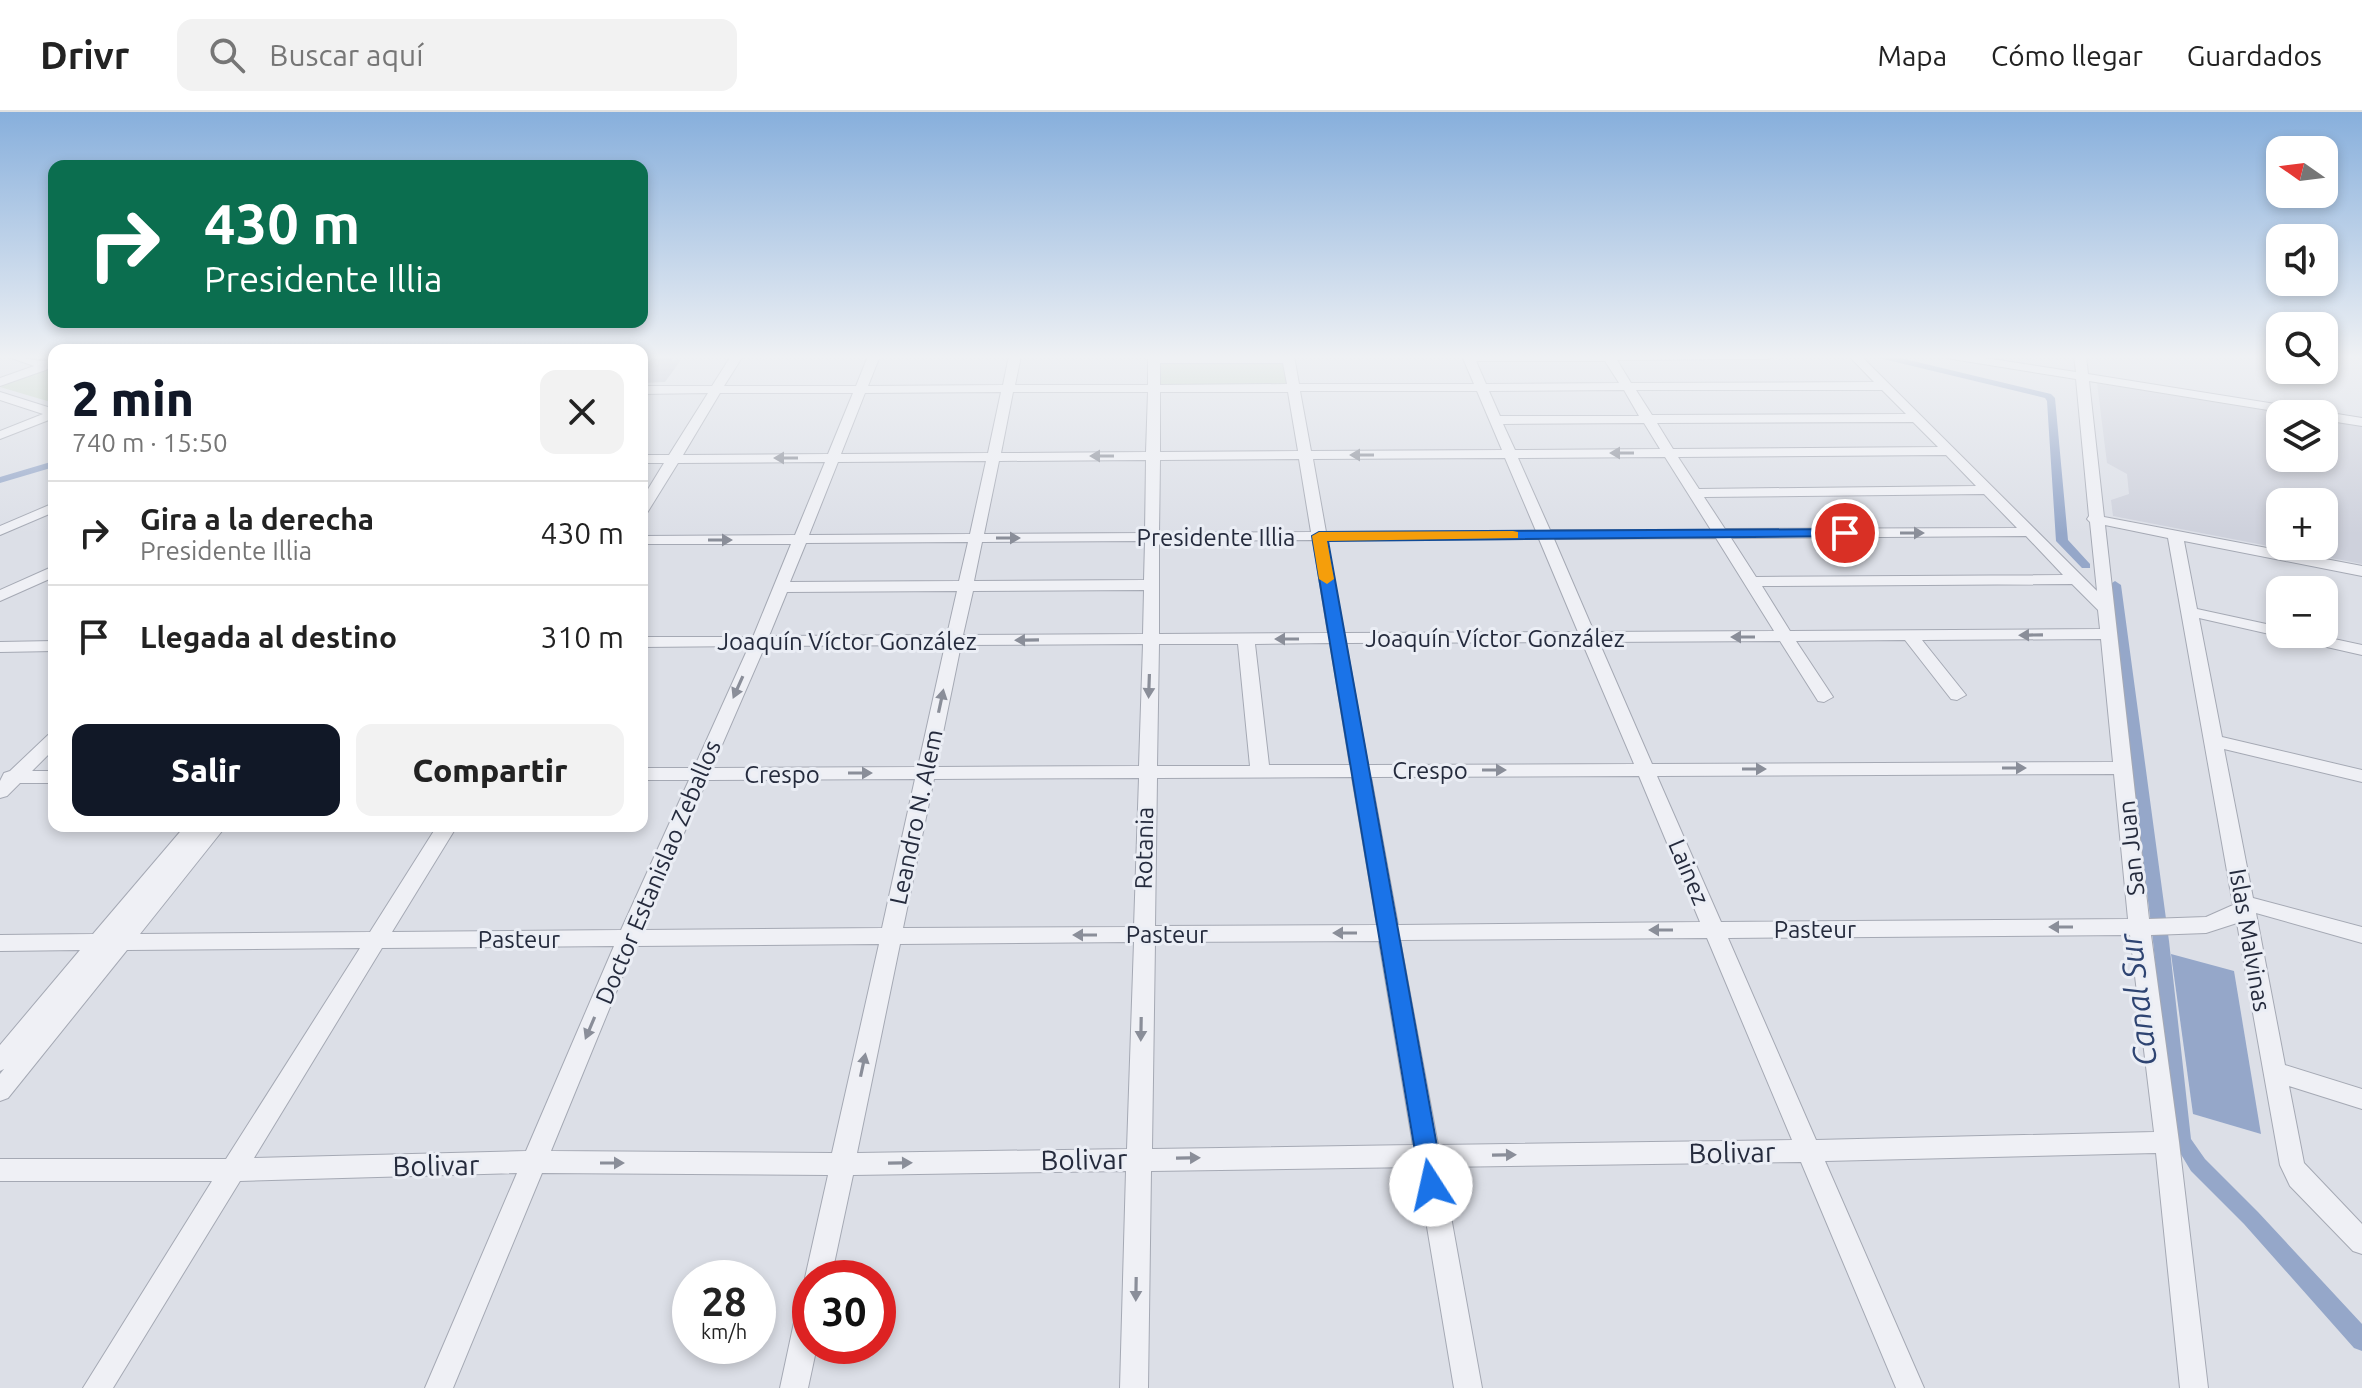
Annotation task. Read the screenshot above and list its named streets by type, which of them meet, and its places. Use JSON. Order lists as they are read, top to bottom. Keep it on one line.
{"streets":{"street":["Presidente Illia","Joaquín Víctor González","Crespo","Leandro N. Alem","Rotania","San Juan","Doctor Estanislao Zeballos","Lainez","Pasteur","Islas Malvinas","Bolivar"]},"crossings":[["Presidente Illia","Leandro N. Alem"],["Presidente Illia","Rotania"],["Presidente Illia","Doctor Estanislao Zeballos"],["Presidente Illia","Lainez"],["Joaquín Víctor González","Leandro N. Alem"],["Joaquín Víctor González","Rotania"],["Joaquín Víctor González","San Juan"],["Joaquín Víctor González","Doctor Estanislao Zeballos"],["Joaquín Víctor González","Lainez"],["Crespo","Leandro N. Alem"],["Crespo","Rotania"],["Crespo","San Juan"],["Crespo","Doctor Estanislao Zeballos"],["Crespo","Lainez"],["Leandro N. Alem","Pasteur"],["Leandro N. Alem","Bolivar"],["Rotania","Pasteur"],["Rotania","Bolivar"],["San Juan","Pasteur"],["San Juan","Bolivar"],["Doctor Estanislao Zeballos","Pasteur"],["Doctor Estanislao Zeballos","Bolivar"],["Lainez","Pasteur"],["Lainez","Bolivar"],["Pasteur","Islas Malvinas"]],"one_way":["Crespo","Leandro N. Alem","Rotania","Doctor Estanislao Zeballos","Pasteur","Bolivar"],"water":["Canal Sur"],"north":"left","page":{"header":"Drivr","search":"Buscar aquí","nav":["Mapa","Cómo llegar","Guardados"],"map_buttons":["+","−"],"turn":["430 m","Presidente Illia"],"heading":["2 min","740 m · 15:50"],"list":[{"name":"Gira a la derecha","note":"Presidente Illia","value":"430 m"},{"name":"Llegada al destino","value":"310 m"}],"buttons":["Salir","Compartir"],"speed":"28 km/h","limit":"30"}}
